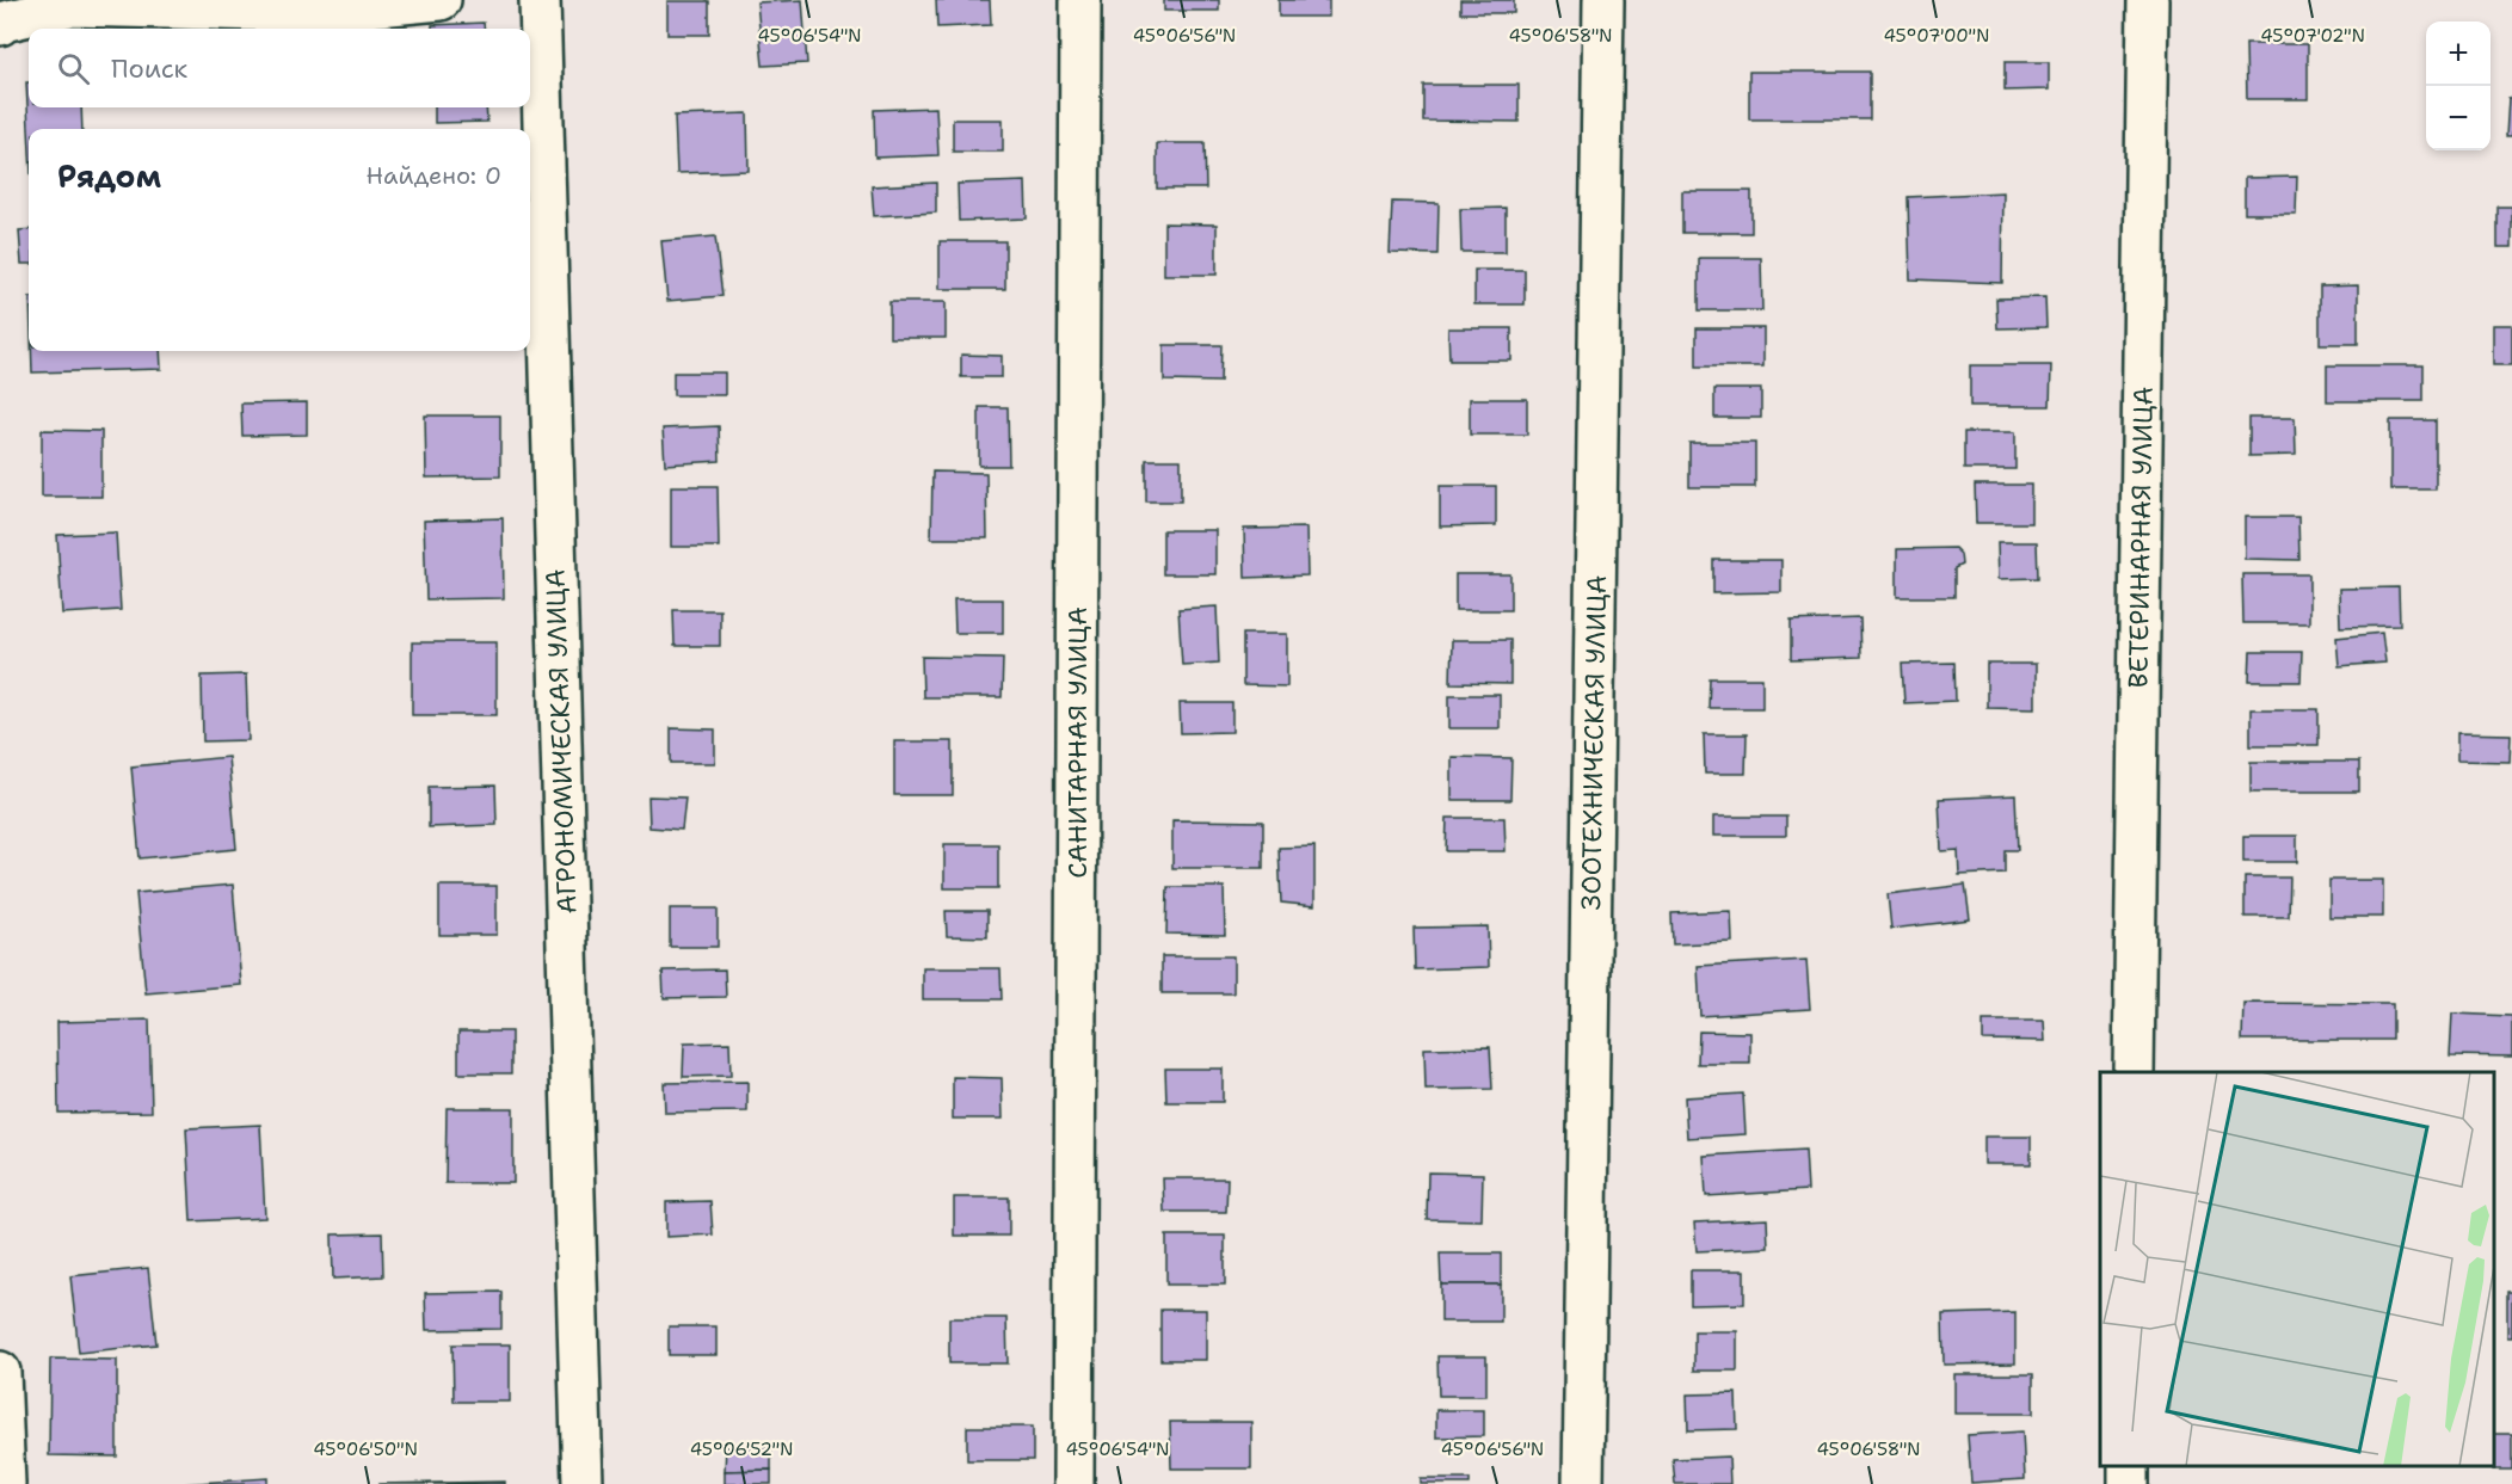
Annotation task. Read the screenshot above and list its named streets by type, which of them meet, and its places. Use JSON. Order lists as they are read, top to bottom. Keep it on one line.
{"streets":{"street":["ВЕТЕРИНАРНАЯ УЛИЦА","АГРОНОМИЧЕСКАЯ УЛИЦА","САНИТАРНАЯ УЛИЦА","ЗООТЕХНИЧЕСКАЯ УЛИЦА"]},"page":{"map_buttons":["+","−"],"search":"Поиск","heading":["Рядом","Найдено: 0"]},"coordinates":["45°06'54\"N","45°06'56\"N","45°06'58\"N","45°07'00\"N","45°07'02\"N","45°06'50\"N","45°06'52\"N"]}
